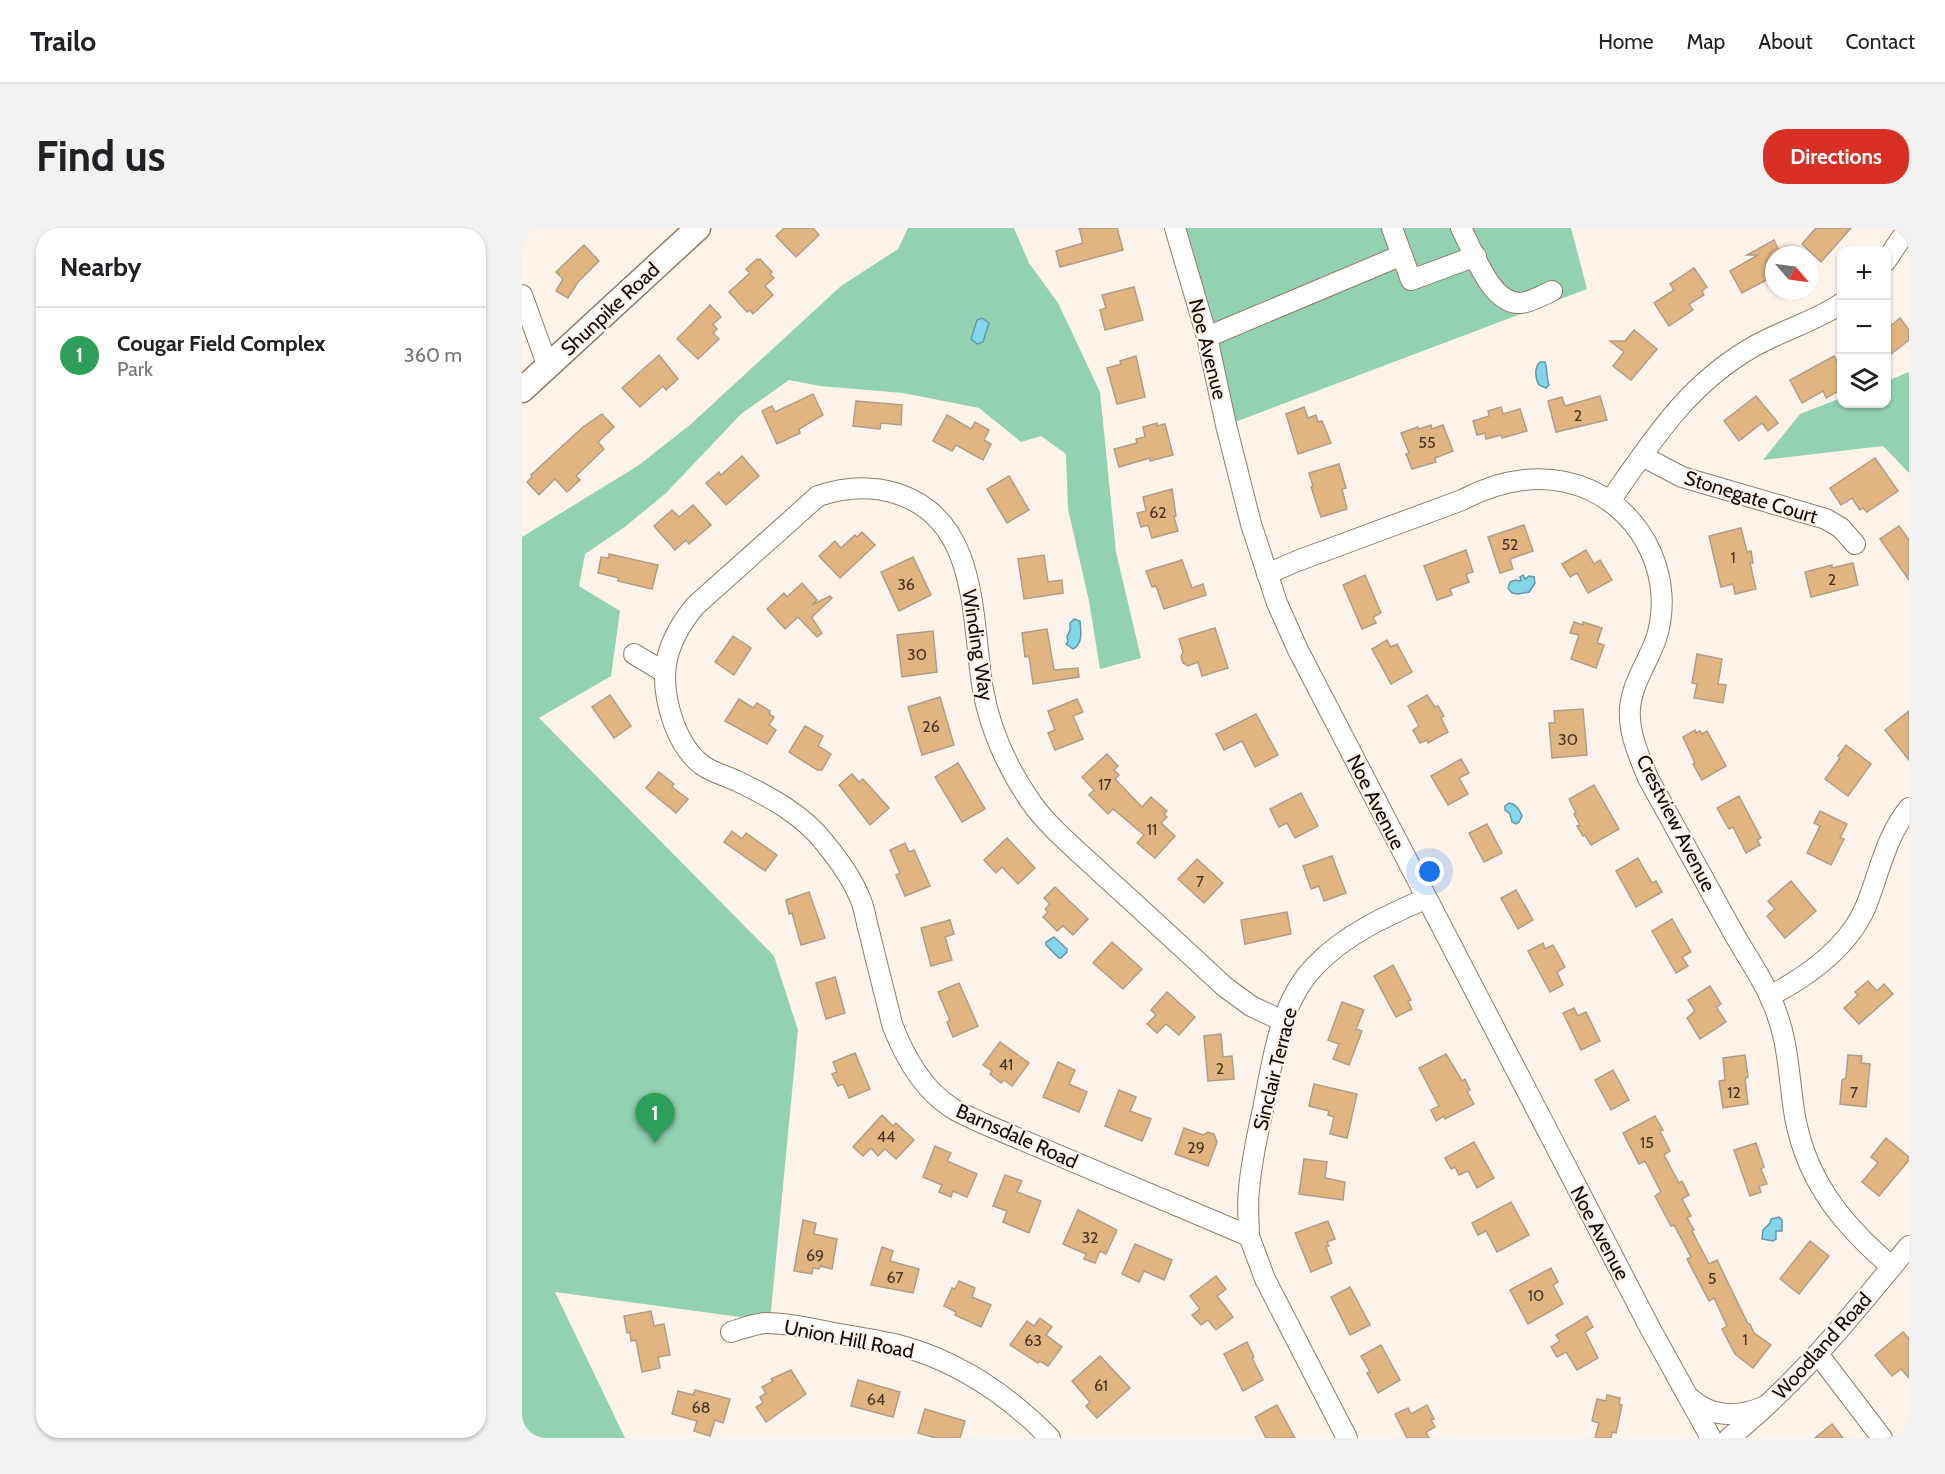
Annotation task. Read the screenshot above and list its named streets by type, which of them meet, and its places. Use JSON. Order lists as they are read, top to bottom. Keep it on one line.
{"streets":{"main road":["Shunpike Road"],"street":["Noe Avenue","Stonegate Court","Winding Way","Crestview Avenue","Sinclair Terrace","Barnsdale Road","Union Hill Road","Woodland Road"]},"crossings":[["Noe Avenue","Crestview Avenue"],["Noe Avenue","Sinclair Terrace"],["Winding Way","Sinclair Terrace"],["Winding Way","Barnsdale Road"],["Crestview Avenue","Woodland Road"],["Sinclair Terrace","Barnsdale Road"]],"house_numbers":["2","55","62","52","1","2","36","30","26","30","17","11","7","41","2","12","7","44","15","29","32","69","67","5","10","1","63","61","64","68"],"north":"bottom right","page":{"header":"Trailo","nav":["Home","Map","About","Contact"],"buttons":"Directions","title":"Find us","heading":"Nearby","map_buttons":["+","−"],"list":[{"mark":"1","name":"Cougar Field Complex","note":"Park","value":"360 m"}],"pins":"1"}}
